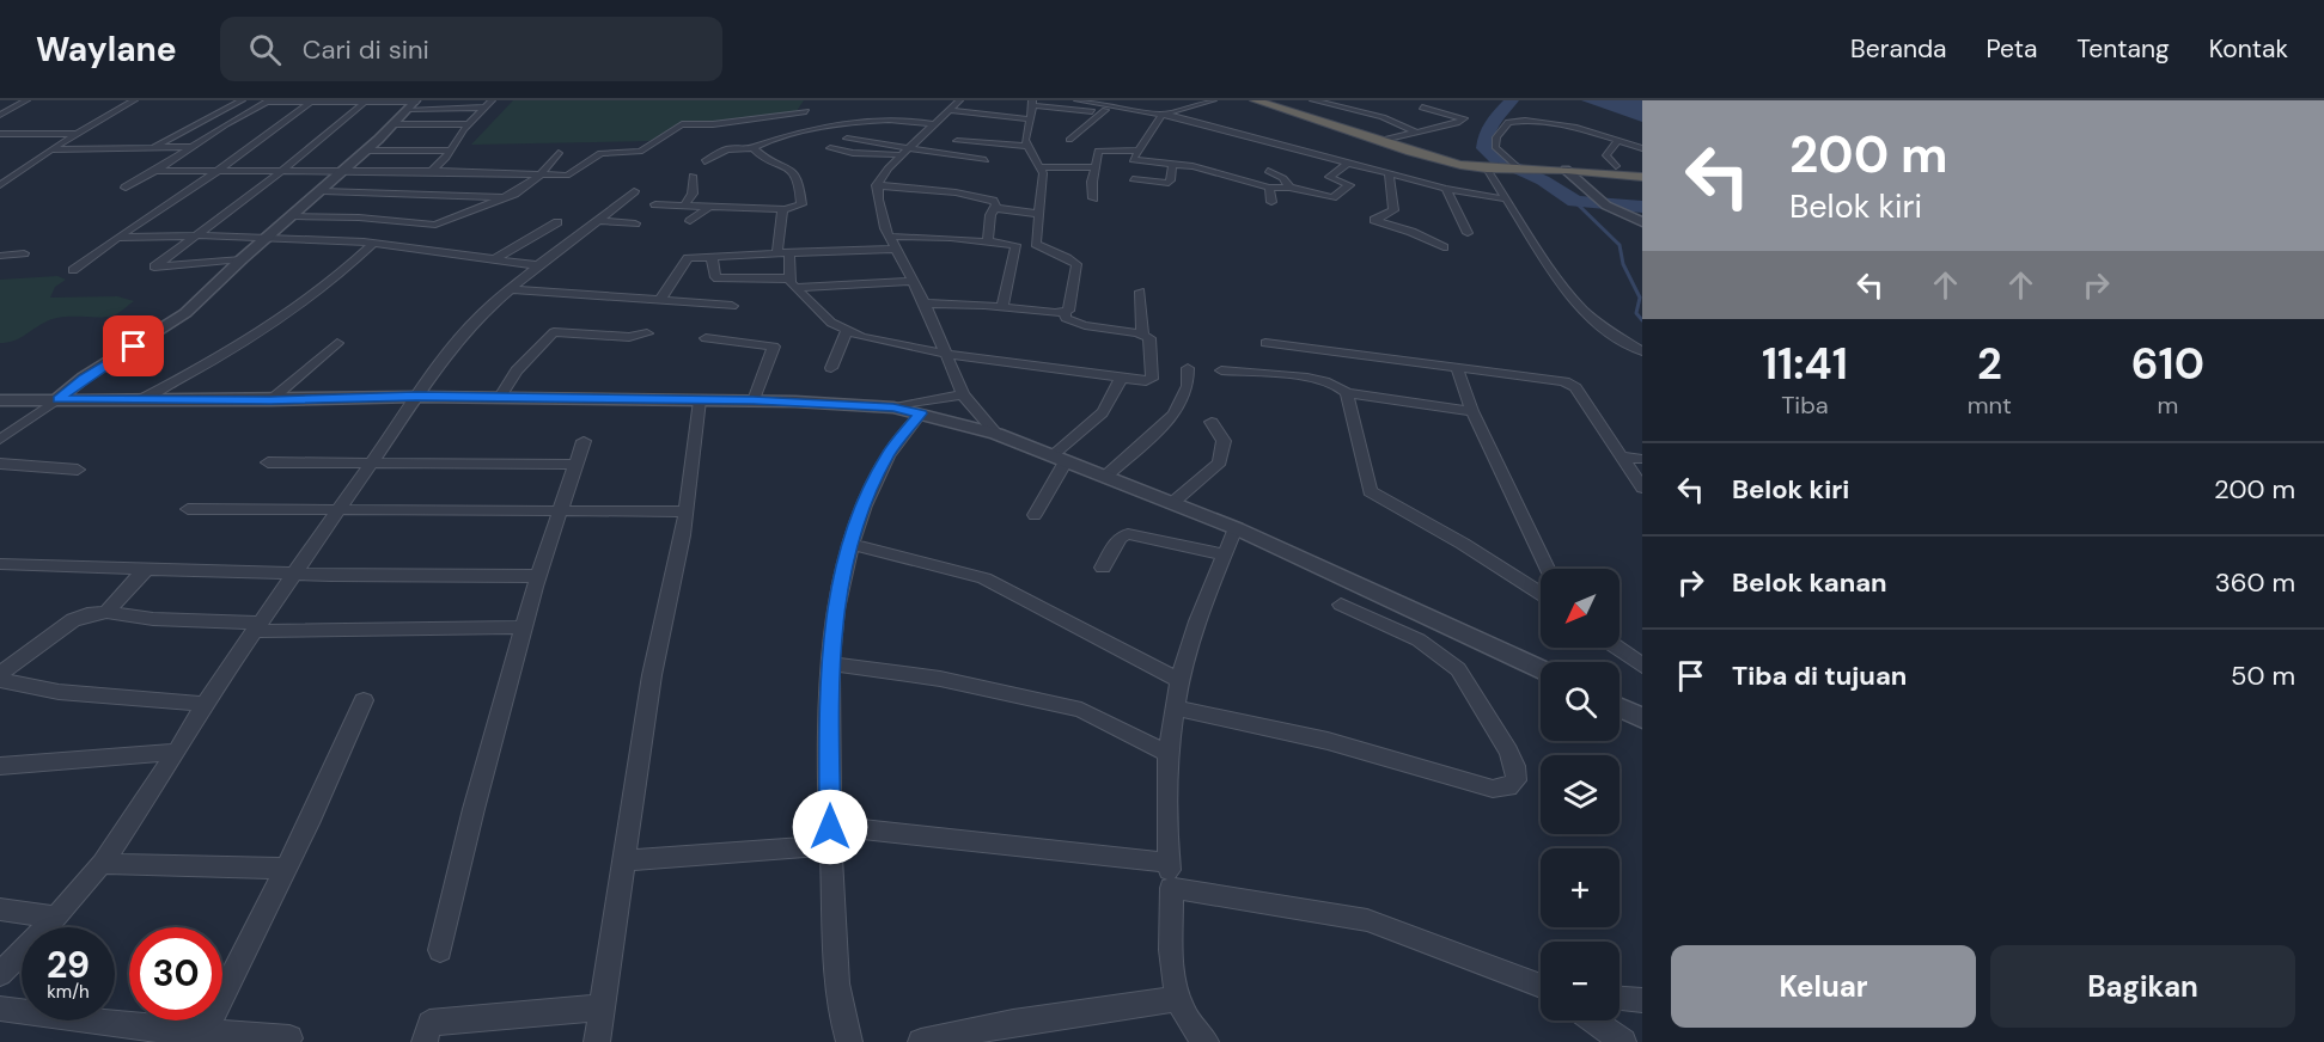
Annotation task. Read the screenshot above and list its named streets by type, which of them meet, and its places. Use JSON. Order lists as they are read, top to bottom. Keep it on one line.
{"north":"bottom left","page":{"header":"Waylane","search":"Cari di sini","nav":["Beranda","Peta","Tentang","Kontak"],"turn":["200 m","Belok kiri"],"eta":["11:41","Tiba","2","mnt","610","m"],"list":[{"name":"Belok kiri","value":"200 m"},{"name":"Belok kanan","value":"360 m"},{"name":"Tiba di tujuan","value":"50 m"}],"map_buttons":["+","−"],"speed":"29 km/h","limit":"30","buttons":["Keluar","Bagikan"]}}
